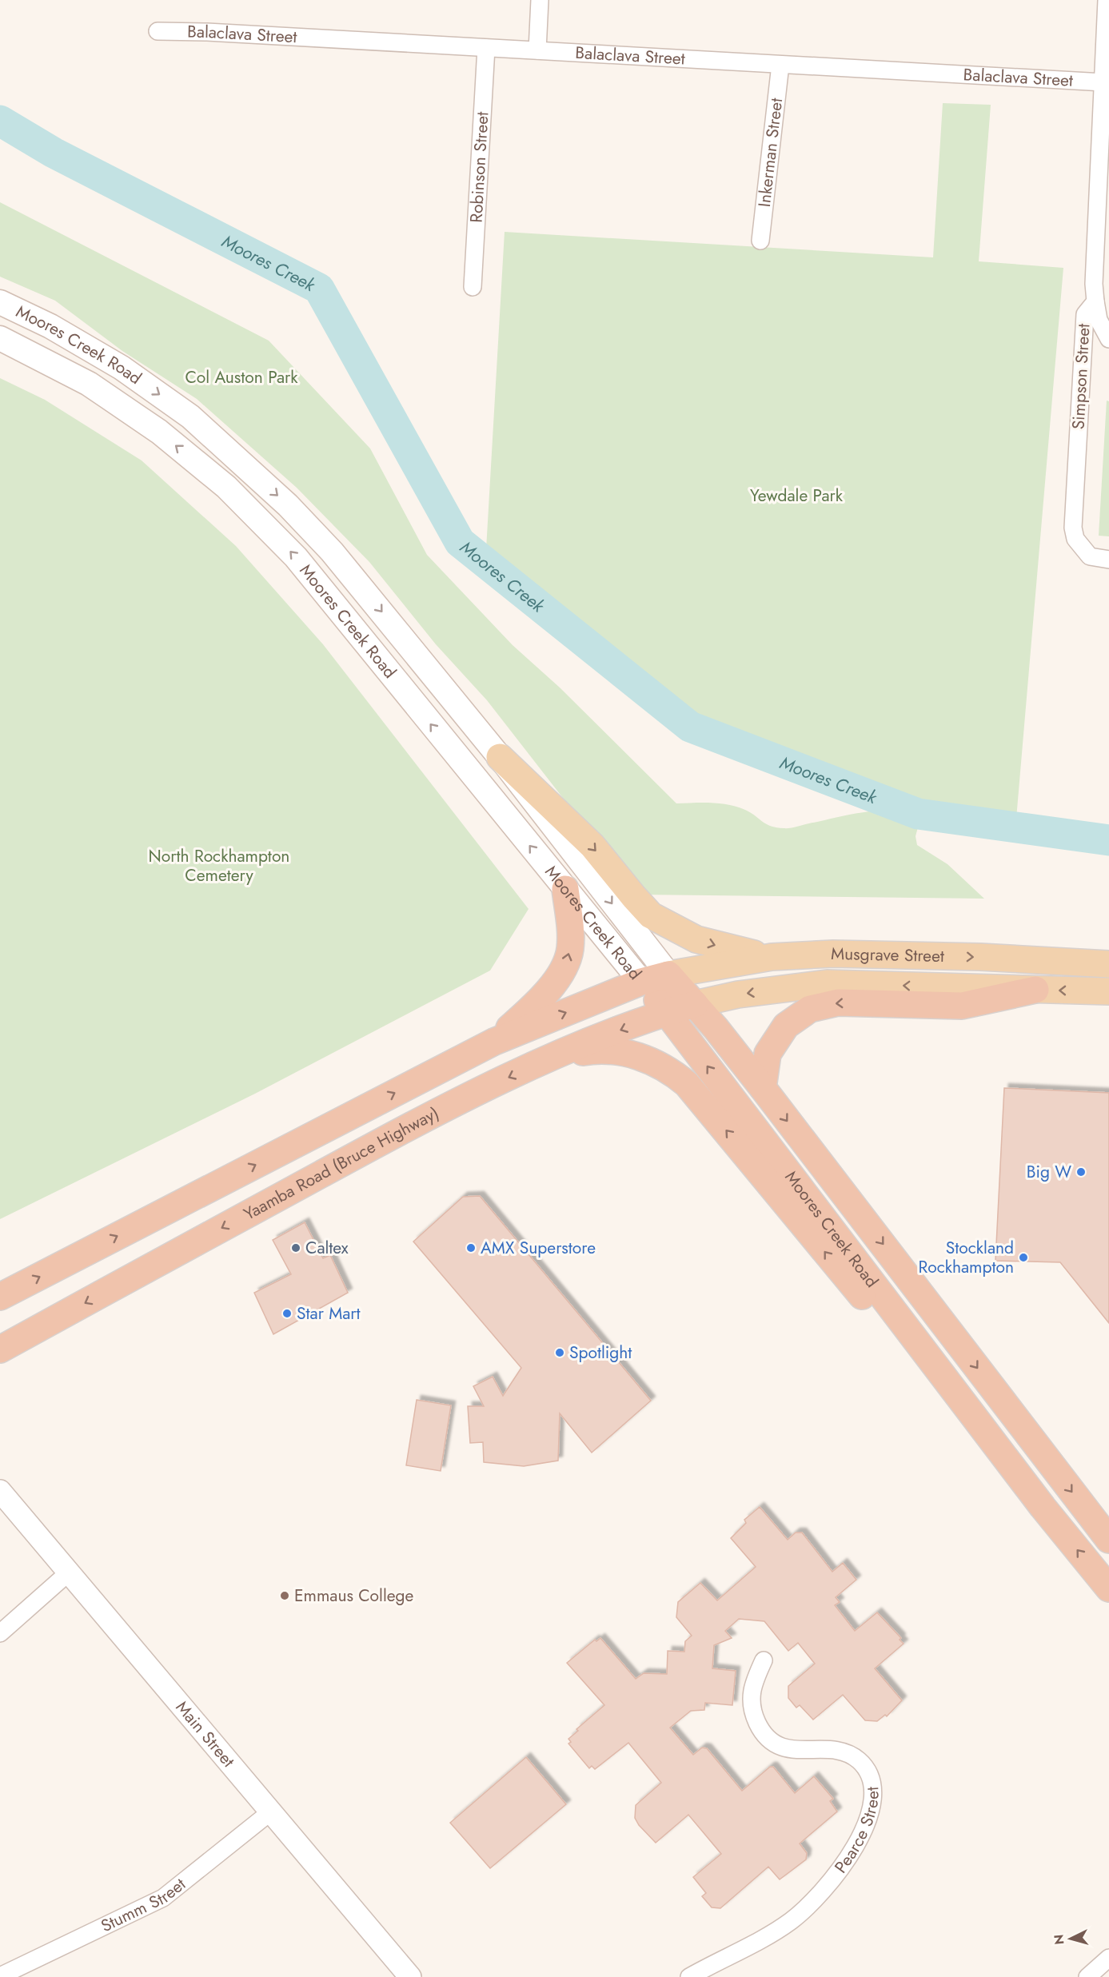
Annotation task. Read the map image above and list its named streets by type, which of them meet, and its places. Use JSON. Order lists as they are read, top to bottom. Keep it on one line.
{"streets":{"highway":["Moores Creek Road","Yaamba Road (Bruce Highway)"],"main road":["Musgrave Street"],"street":["Balaclava Street","Inkerman Street","Robinson Street","Simpson Street","Main Street","Pearce Street","Stumm Street"]},"crossings":[["Balaclava Street","Inkerman Street"],["Balaclava Street","Robinson Street"],["Balaclava Street","Simpson Street"],["Moores Creek Road","Musgrave Street"],["Moores Creek Road","Yaamba Road (Bruce Highway)"],["Musgrave Street","Yaamba Road (Bruce Highway)"],["Main Street","Stumm Street"]],"water":["Moores Creek"],"parks":["Col Auston Park","Yewdale Park","North Rockhampton Cemetery"],"places":["Big W","Caltex","AMX Superstore","Stockland Rockhampton","Star Mart","Spotlight","Emmaus College"],"north":"left"}
